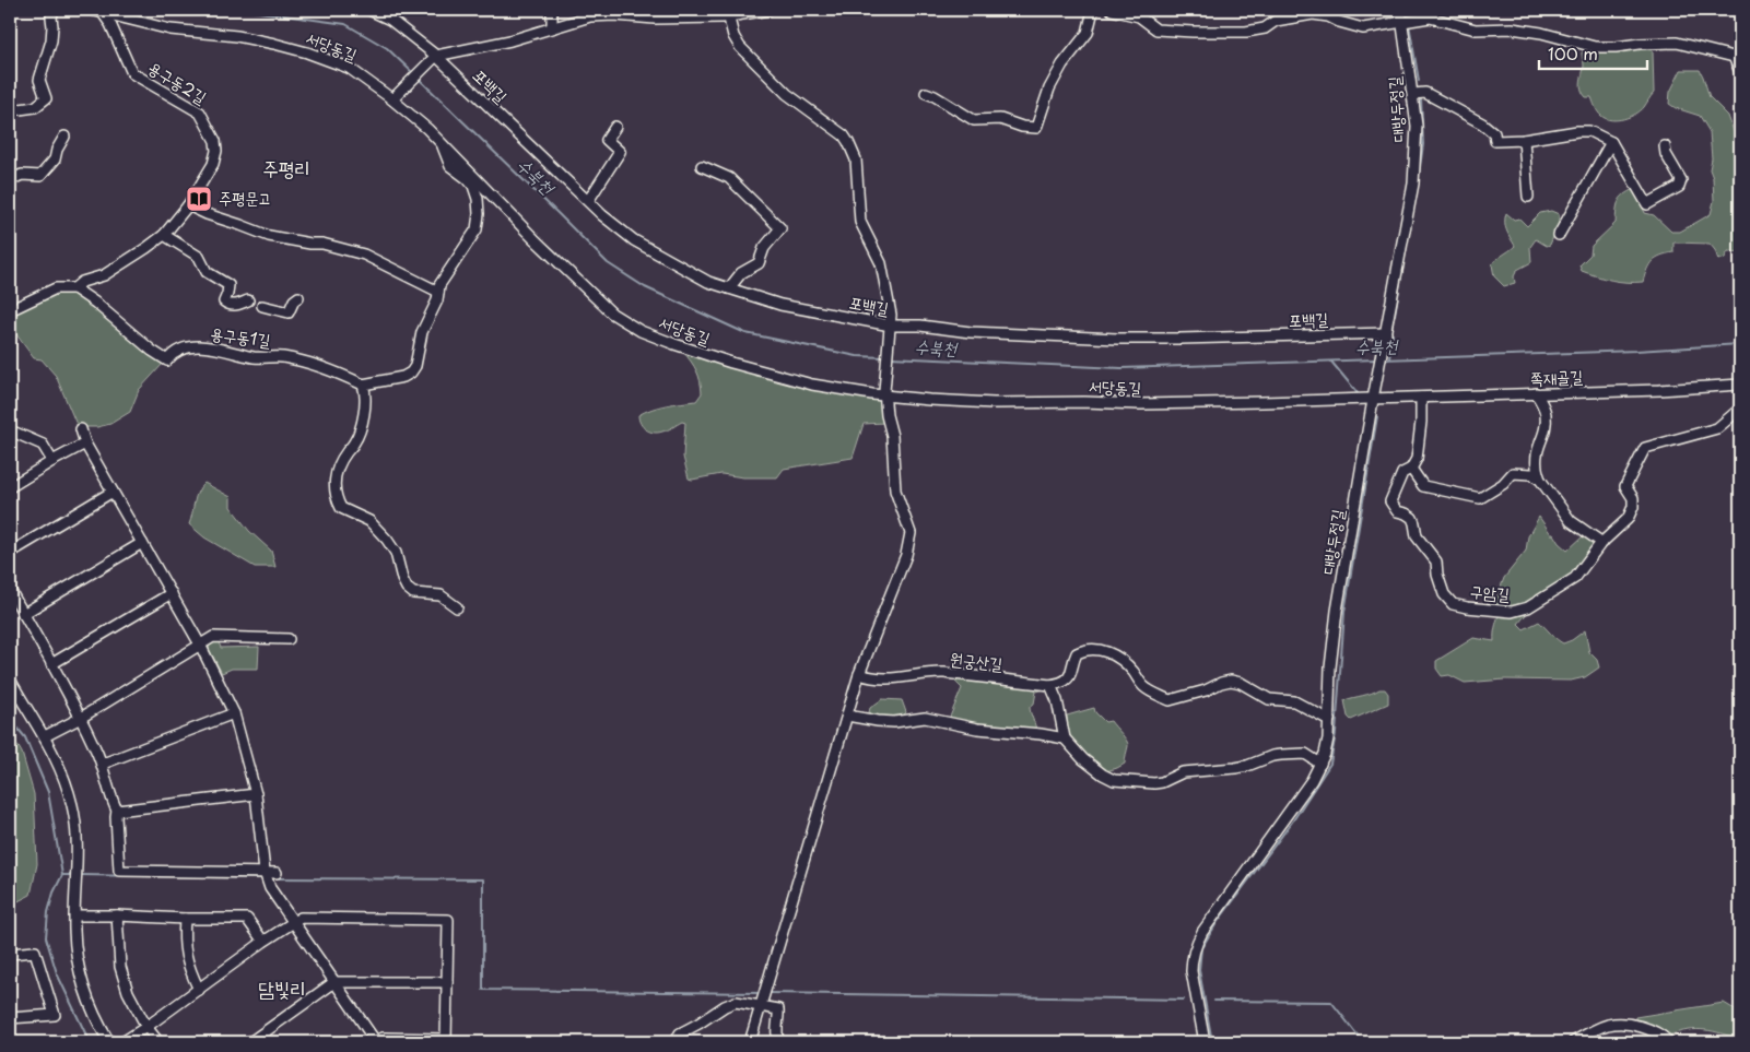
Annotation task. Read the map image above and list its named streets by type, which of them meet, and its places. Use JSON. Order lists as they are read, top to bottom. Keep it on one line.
{"streets":{"street":["서당동길","용구동2길","포백길","대방두정길","용구동1길","쪽재골길","구암길","원궁산길"]},"crossings":[["서당동길","용구동2길"],["서당동길","대방두정길"],["서당동길","쪽재골길"],["용구동2길","용구동1길"],["포백길","대방두정길"],["대방두정길","쪽재골길"],["쪽재골길","구암길"]],"districts":["주평리","담빛리"],"water":["수북천"],"places":{"library":["주평문고"]},"scale_bar":"100 m"}
